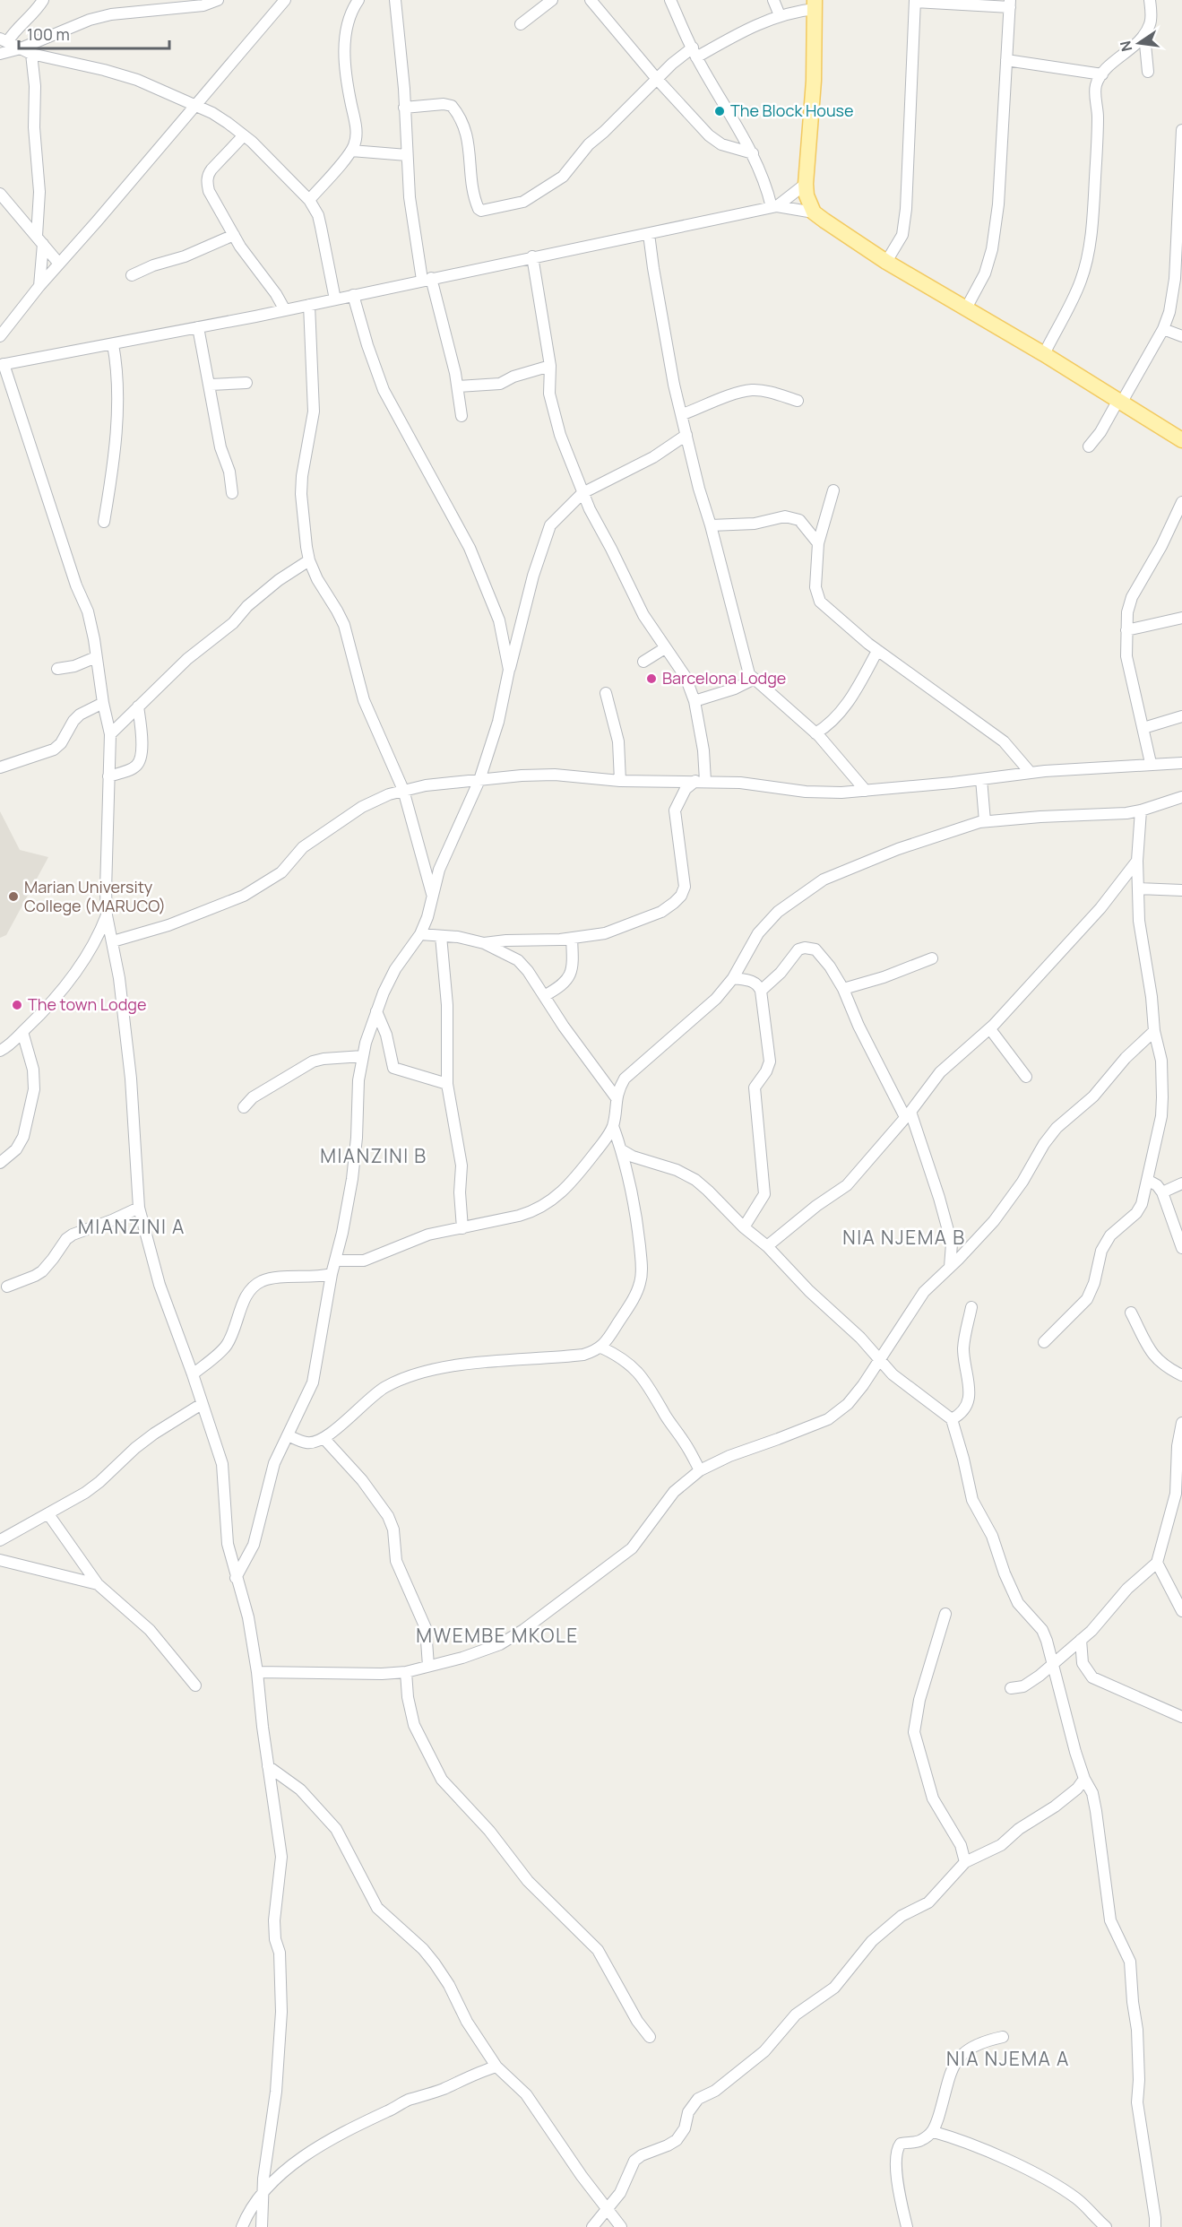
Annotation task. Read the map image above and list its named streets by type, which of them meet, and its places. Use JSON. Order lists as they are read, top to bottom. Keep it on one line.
{"districts":["MIANZINI B","MIANZINI A","NIA NJEMA B","MWEMBE MKOLE","NIA NJEMA A"],"places":["The Block House","Barcelona Lodge","Marian University College (MARUCO)","The town Lodge"],"scale_bar":"100 m","north":"left"}
